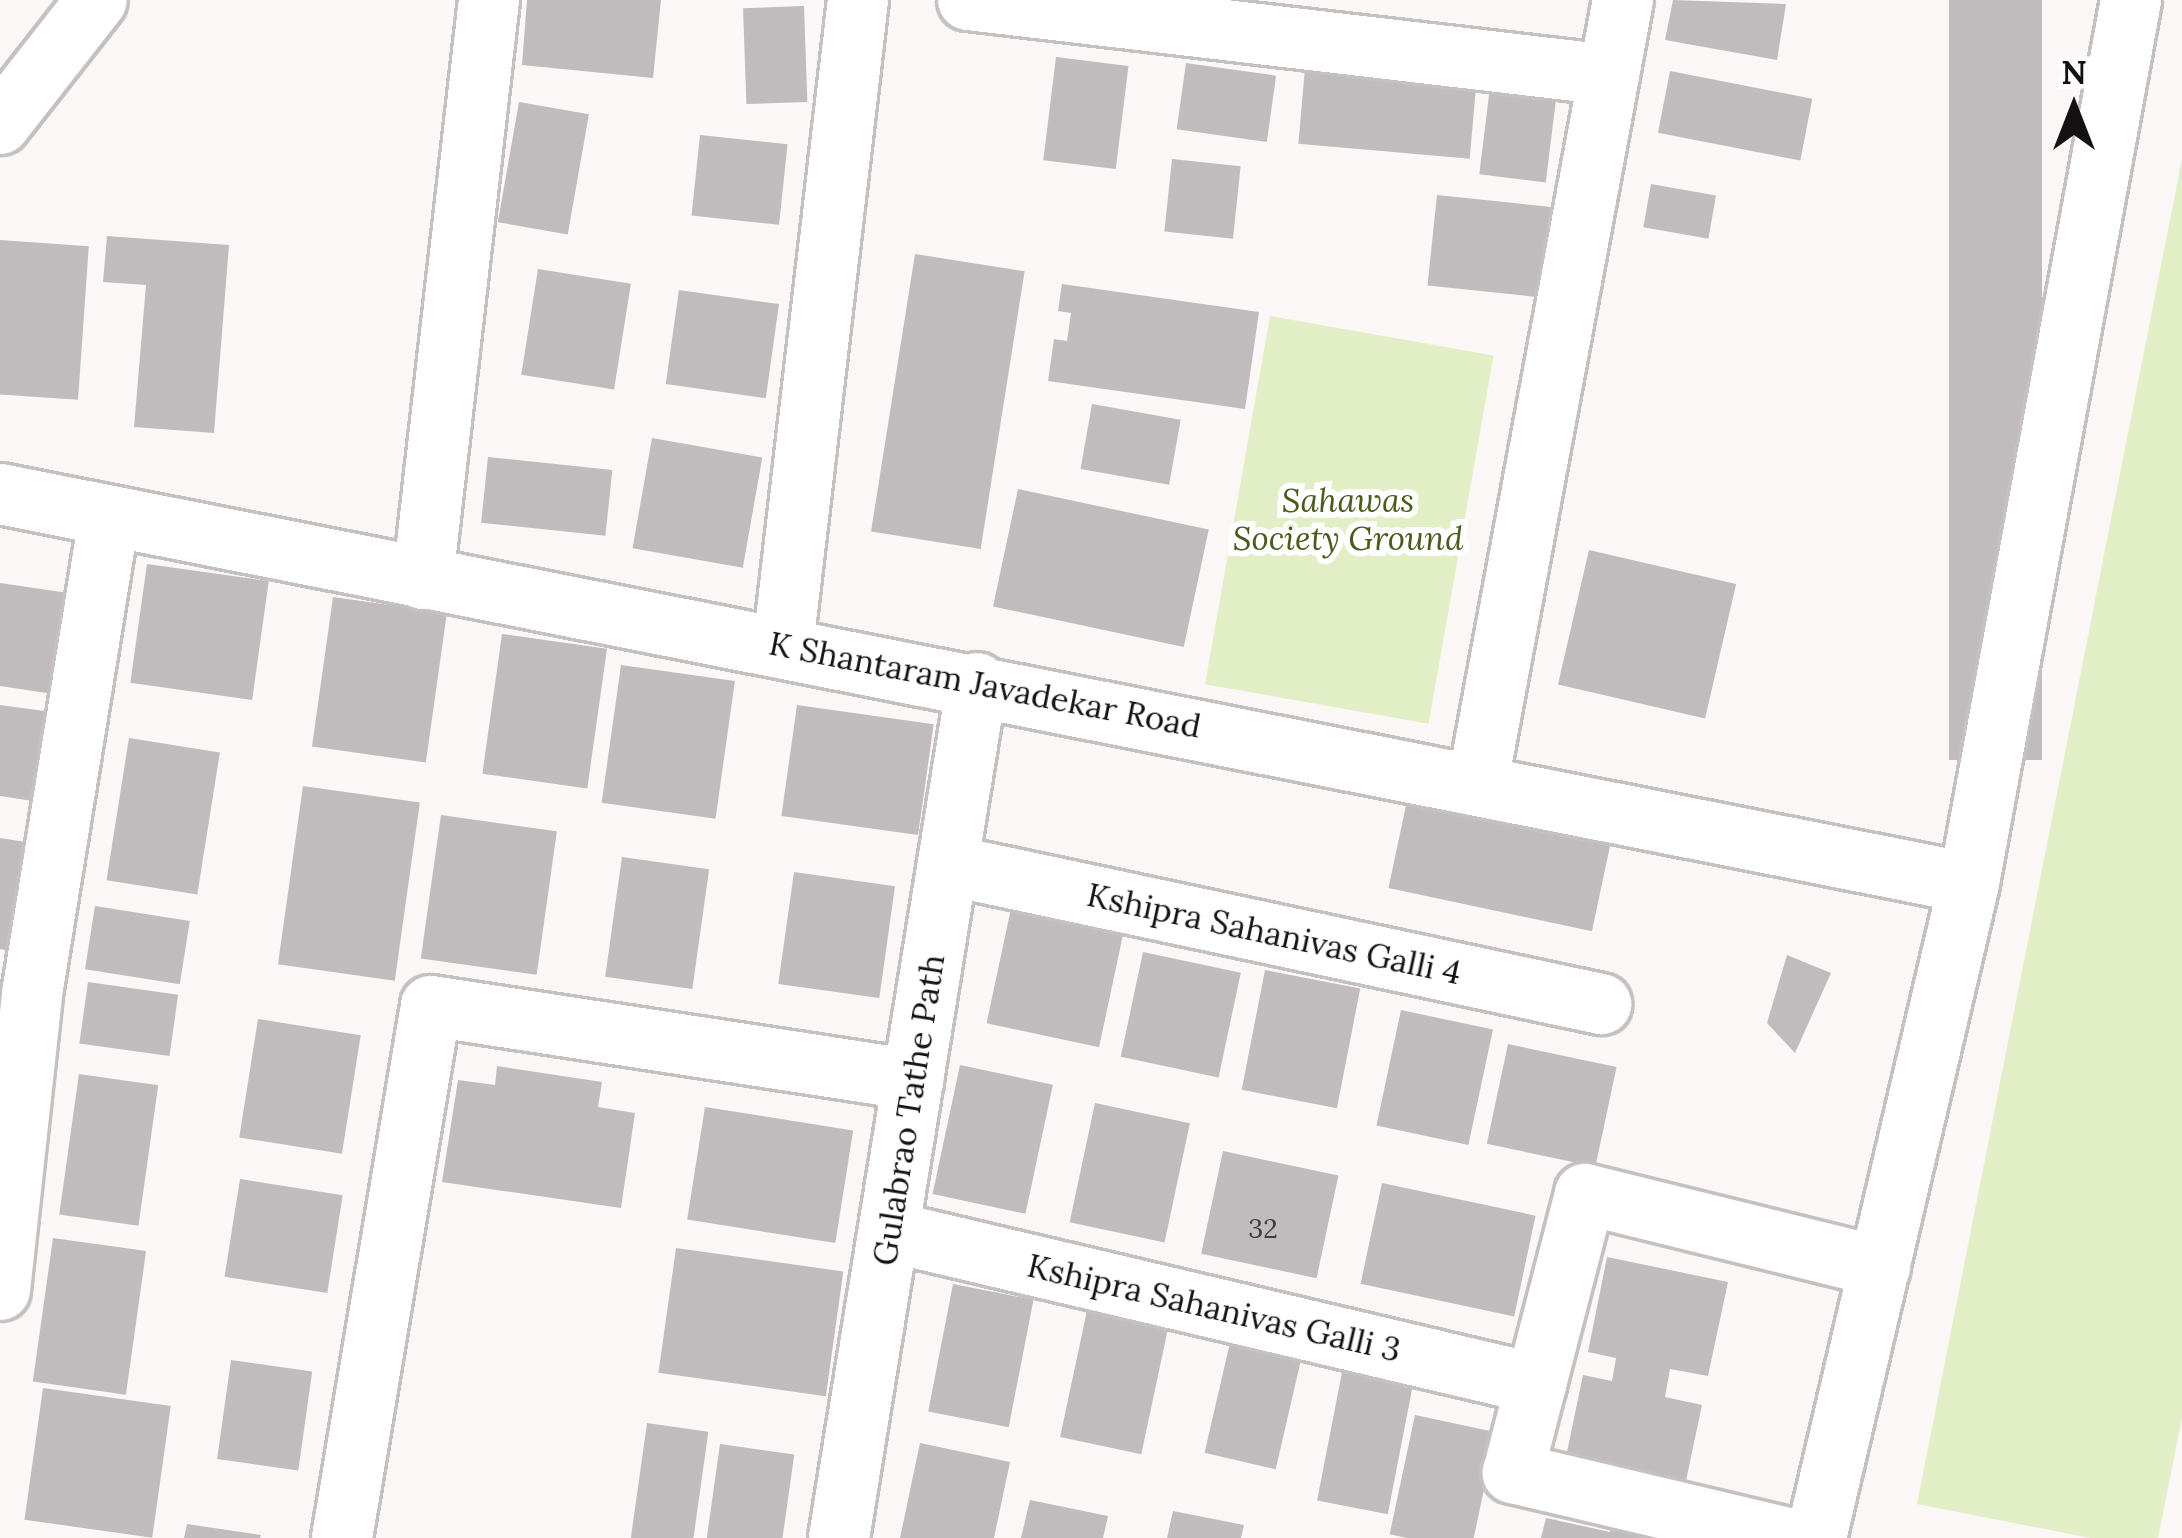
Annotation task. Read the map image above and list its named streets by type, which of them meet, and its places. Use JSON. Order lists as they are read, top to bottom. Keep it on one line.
{"streets":{"street":["K Shantaram Javadekar Road","Kshipra Sahanivas Galli 4","Gulabrao Tathe Path","Kshipra Sahanivas Galli 3"]},"crossings":[["K Shantaram Javadekar Road","Gulabrao Tathe Path"],["Kshipra Sahanivas Galli 4","Gulabrao Tathe Path"],["Gulabrao Tathe Path","Kshipra Sahanivas Galli 3"]],"parks":["Sahawas Society Ground"],"house_numbers":["32"],"north":"top"}
